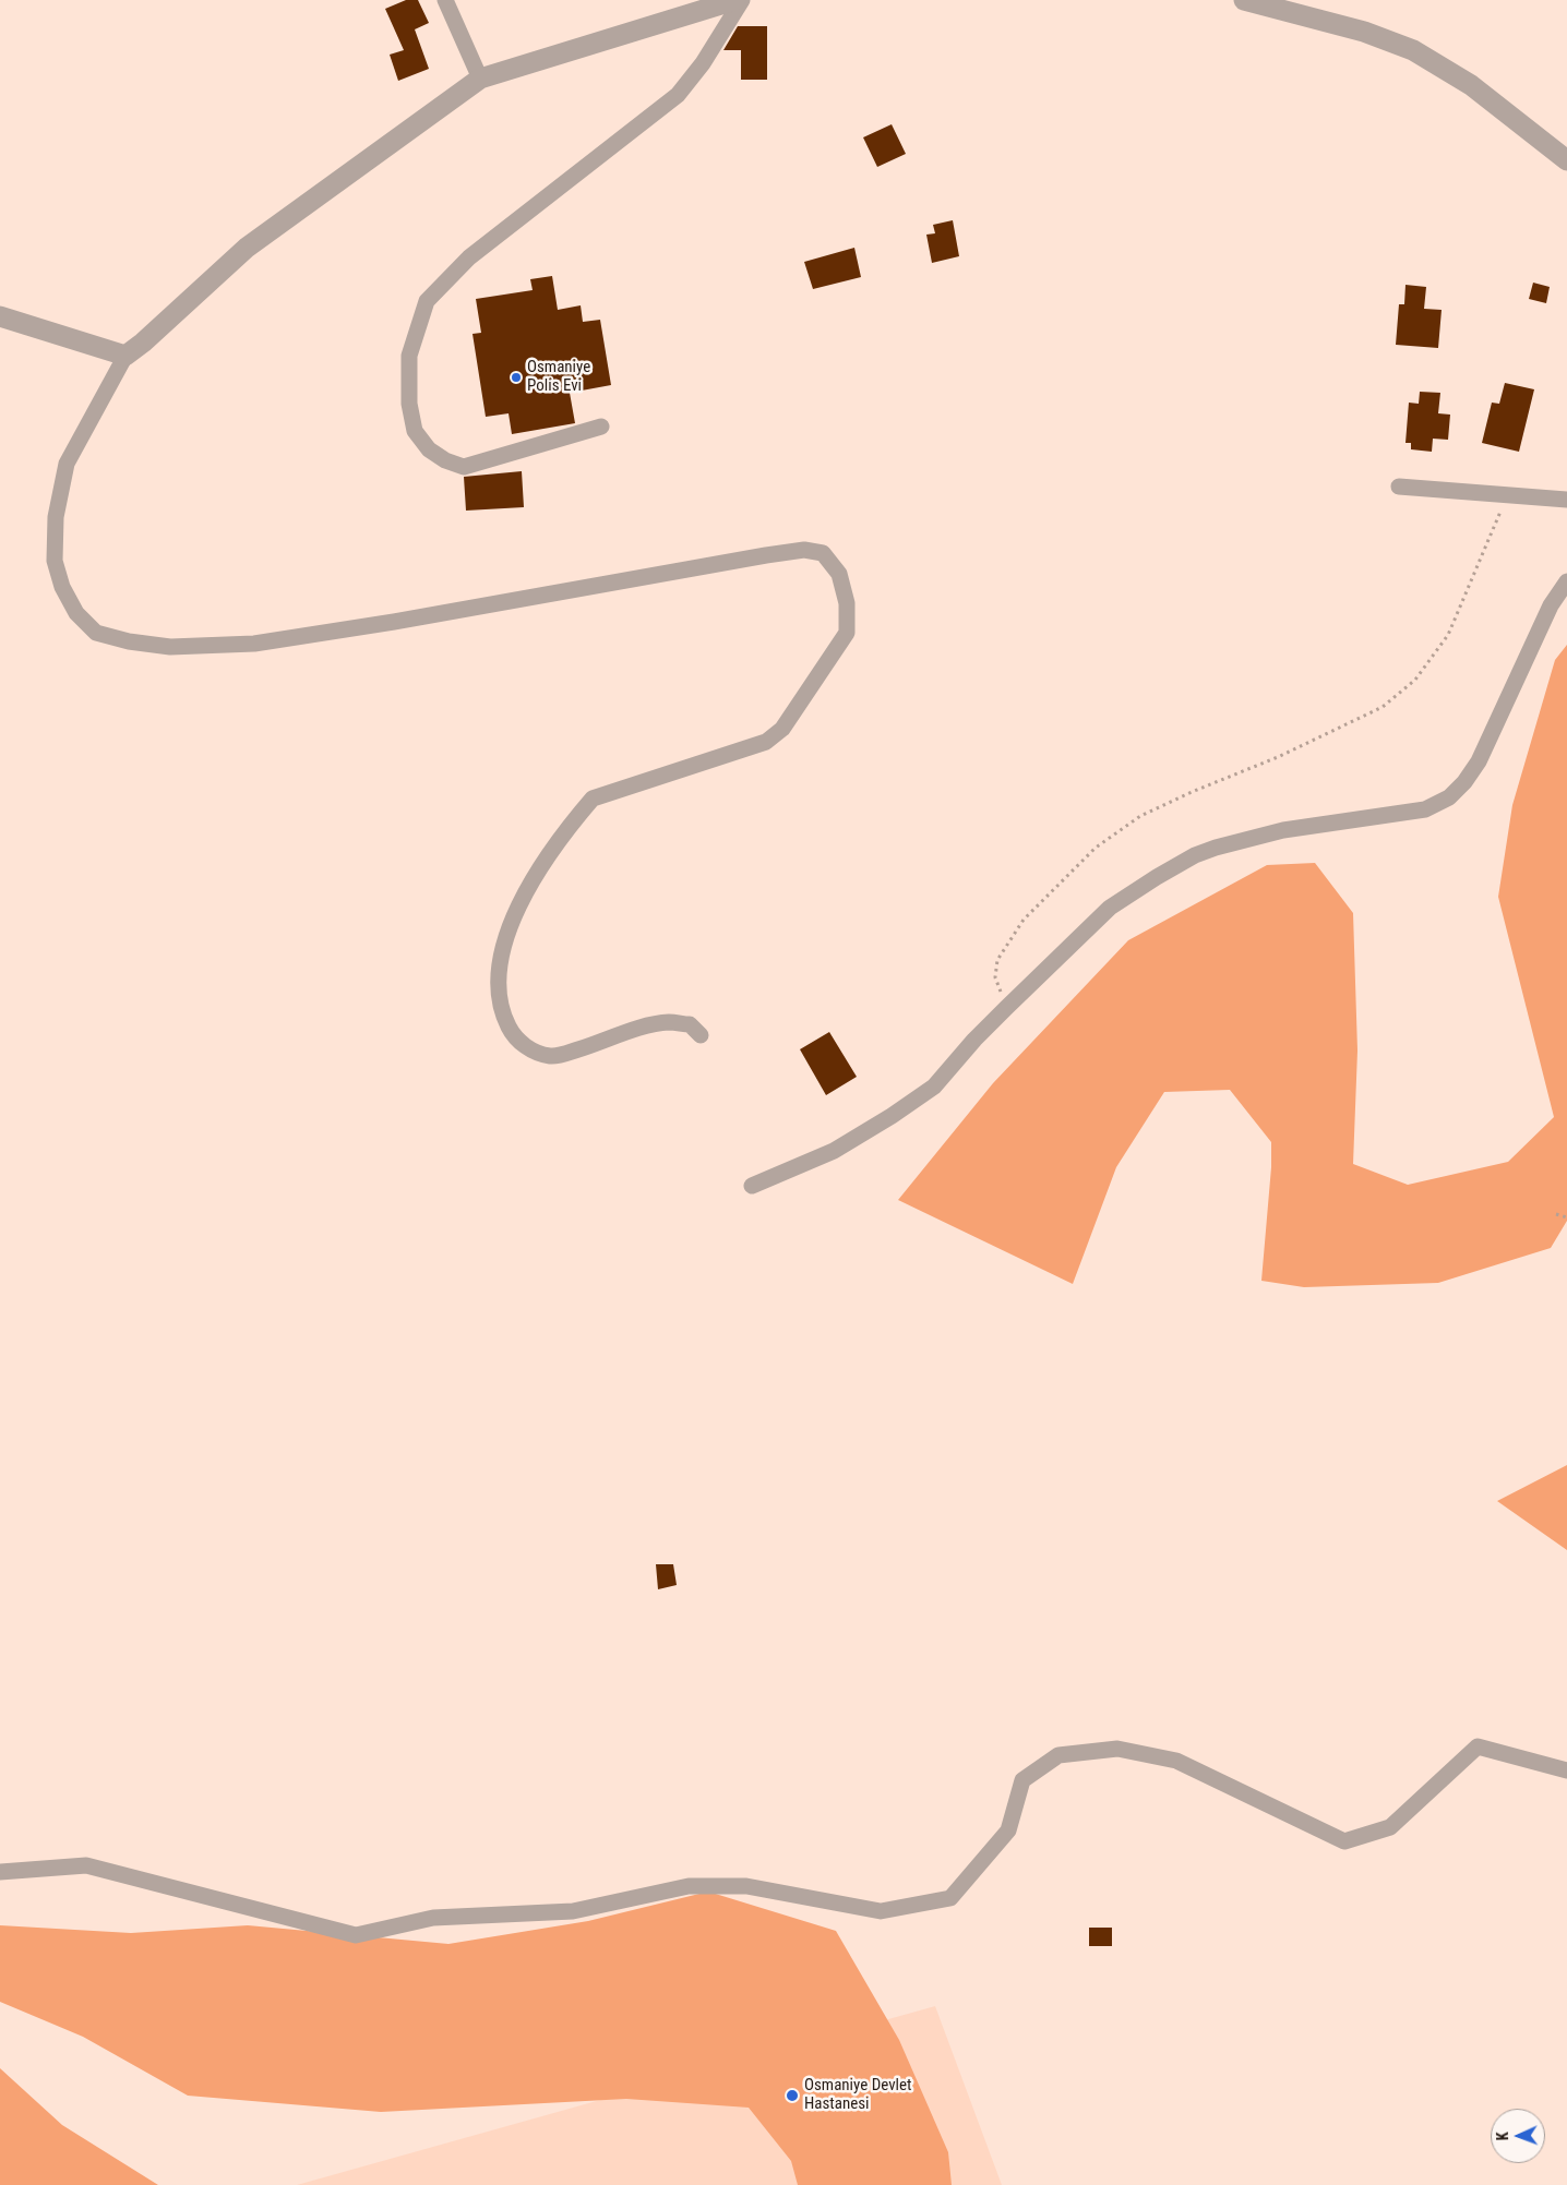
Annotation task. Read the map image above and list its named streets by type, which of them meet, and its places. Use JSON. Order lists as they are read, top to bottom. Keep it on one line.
{"places":["Osmaniye Polis Evi","Osmaniye Devlet Hastanesi"],"north":"left"}
